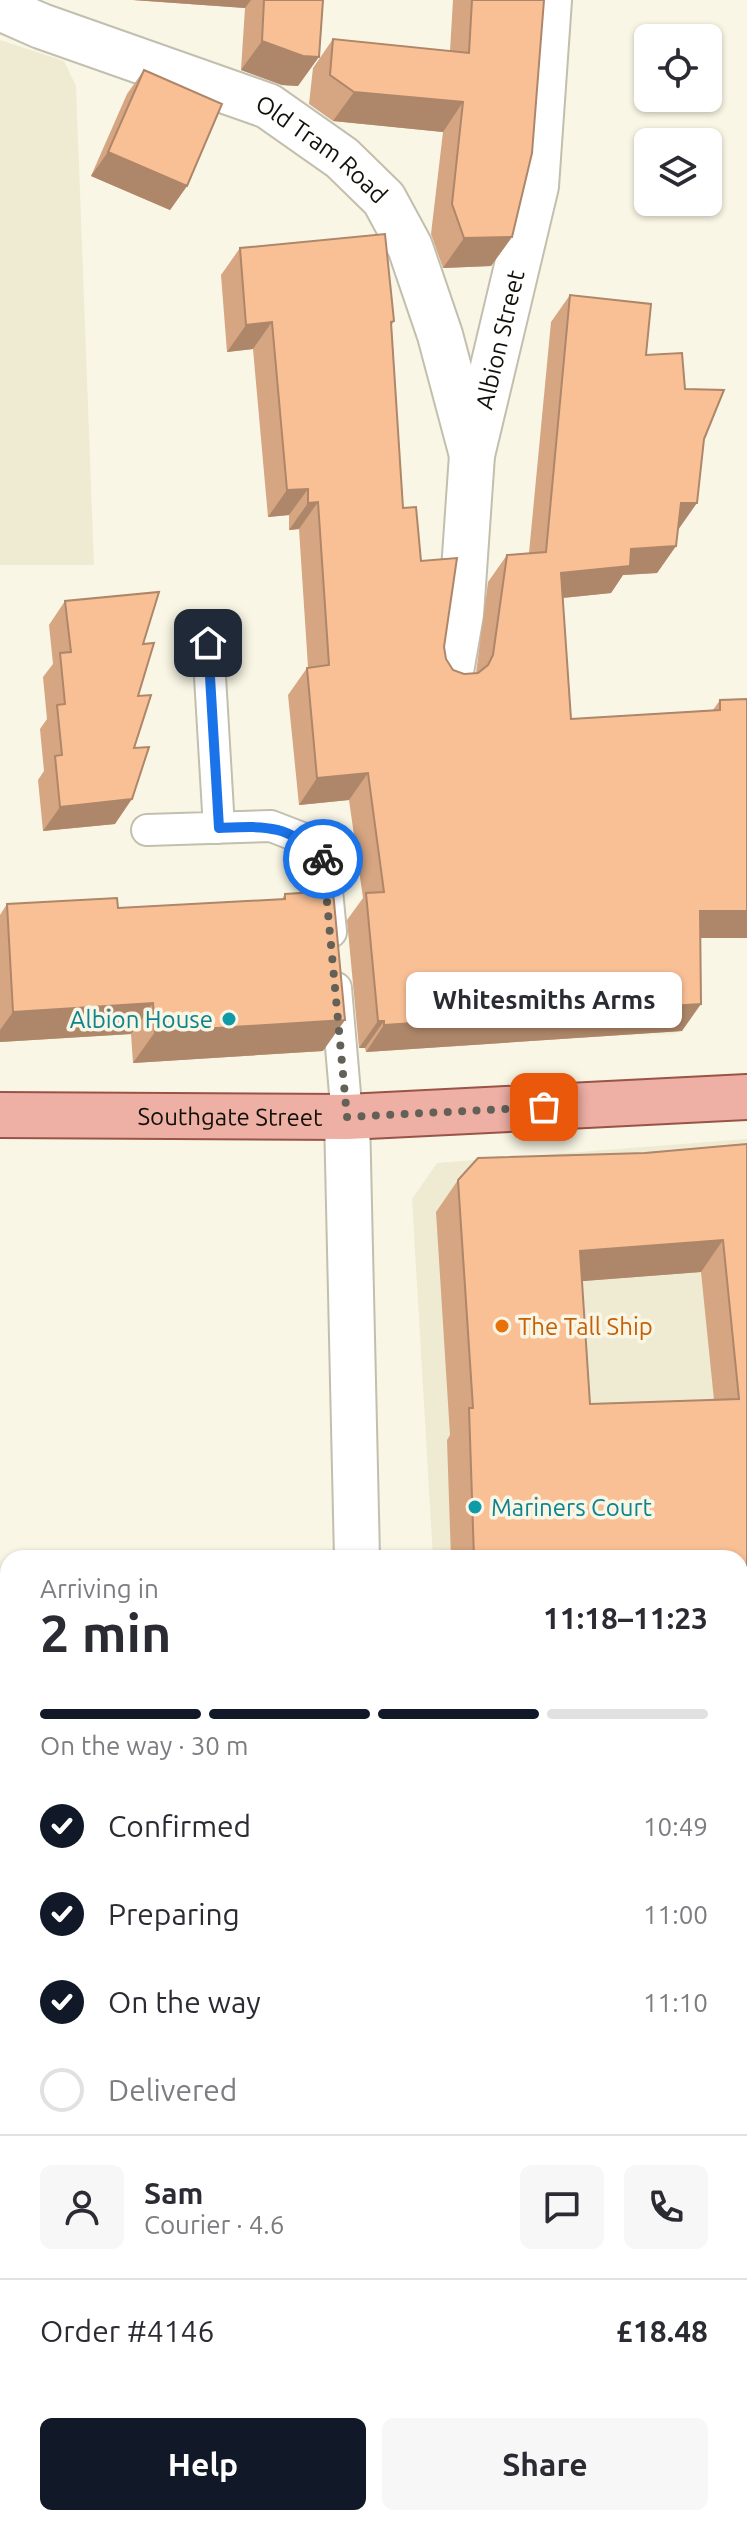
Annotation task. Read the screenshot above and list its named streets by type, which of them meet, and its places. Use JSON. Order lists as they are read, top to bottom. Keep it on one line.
{"streets":{"main road":["Southgate Street"],"street":["Old Tram Road","Albion Street"]},"crossings":[["Old Tram Road","Albion Street"]],"places":["Albion House","Whitesmiths Arms","The Tall Ship","Mariners Court"],"page":{"bubble":"Whitesmiths Arms","heading":["2 min","Arriving in","11:18–11:23"],"panel":["Sam","Courier · 4.6","Order #4146","£18.48"],"bar":"On the way · 30 m","list":[["Confirmed","10:49"],["Preparing","11:00"],["On the way","11:10"],"Delivered"],"buttons":["Help","Share"]}}
